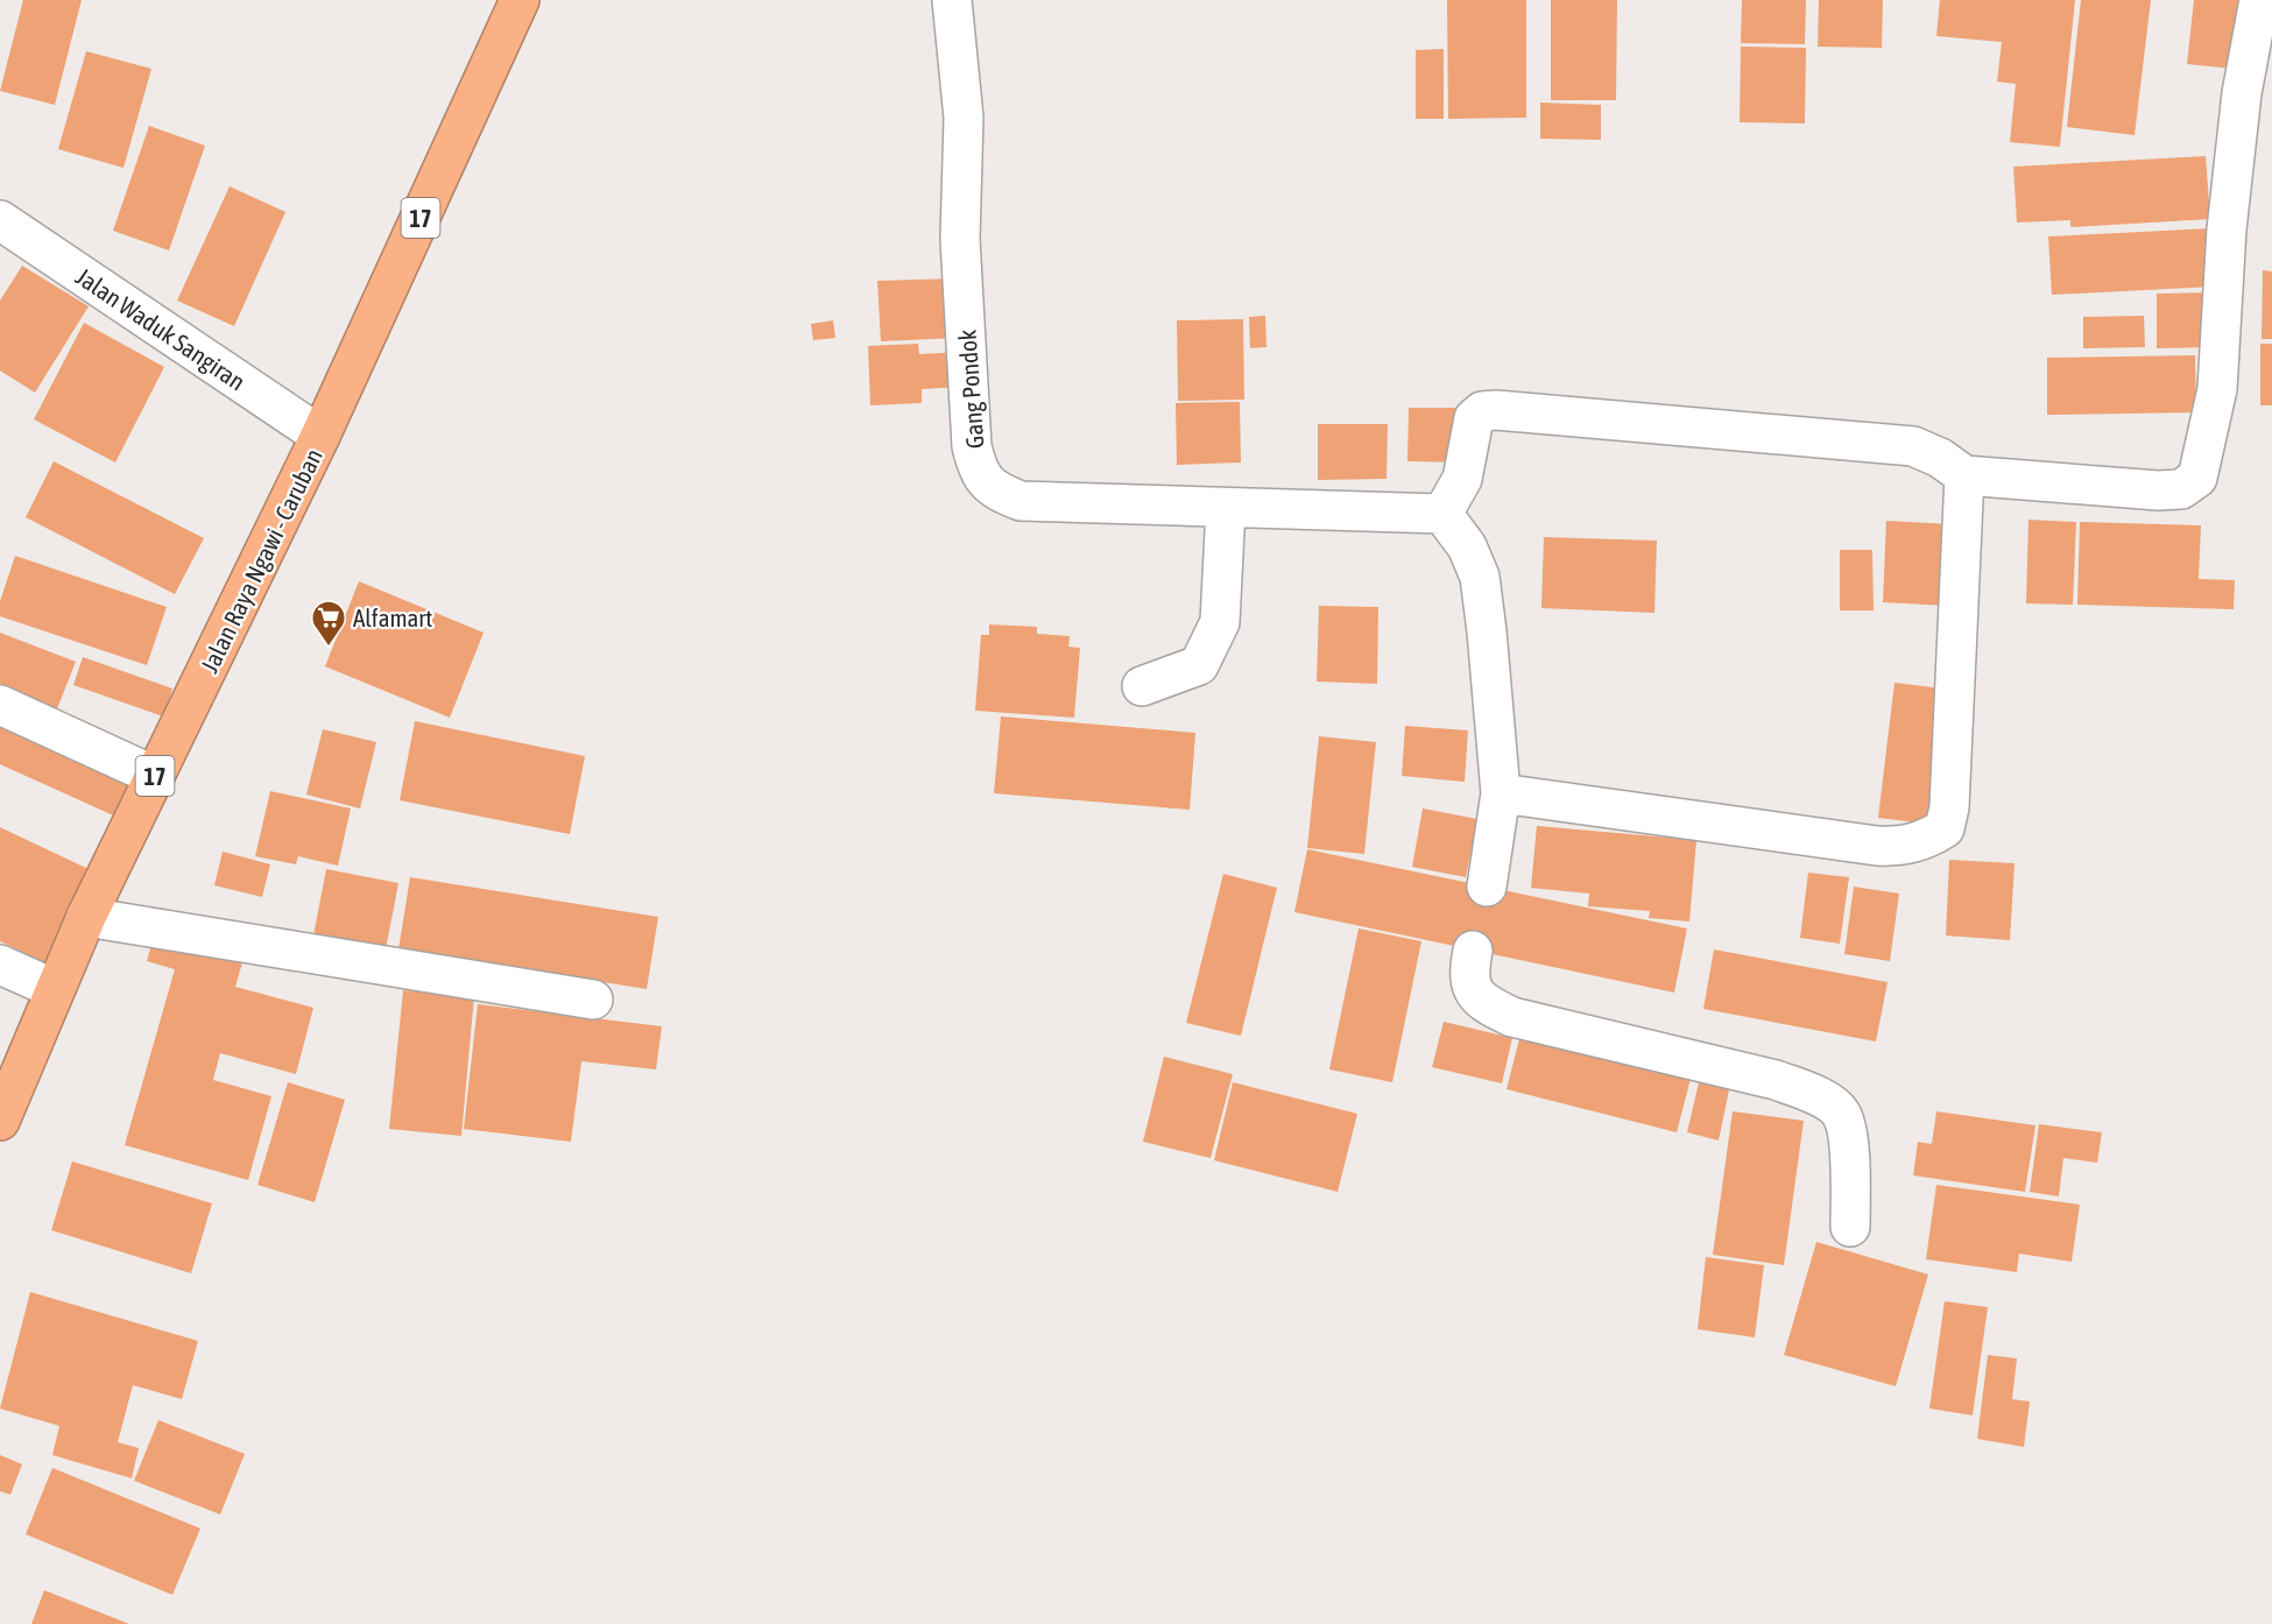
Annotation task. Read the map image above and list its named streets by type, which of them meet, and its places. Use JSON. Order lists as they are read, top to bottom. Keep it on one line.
{"streets":{"highway":["17","Jalan Raya Ngawi - Caruban"],"street":["Jalan Waduk Sangiran","Gang Pondok"]},"crossings":[["Jalan Waduk Sangiran","Jalan Raya Ngawi - Caruban"]],"places":{"supermarket":["Alfamart"]}}
